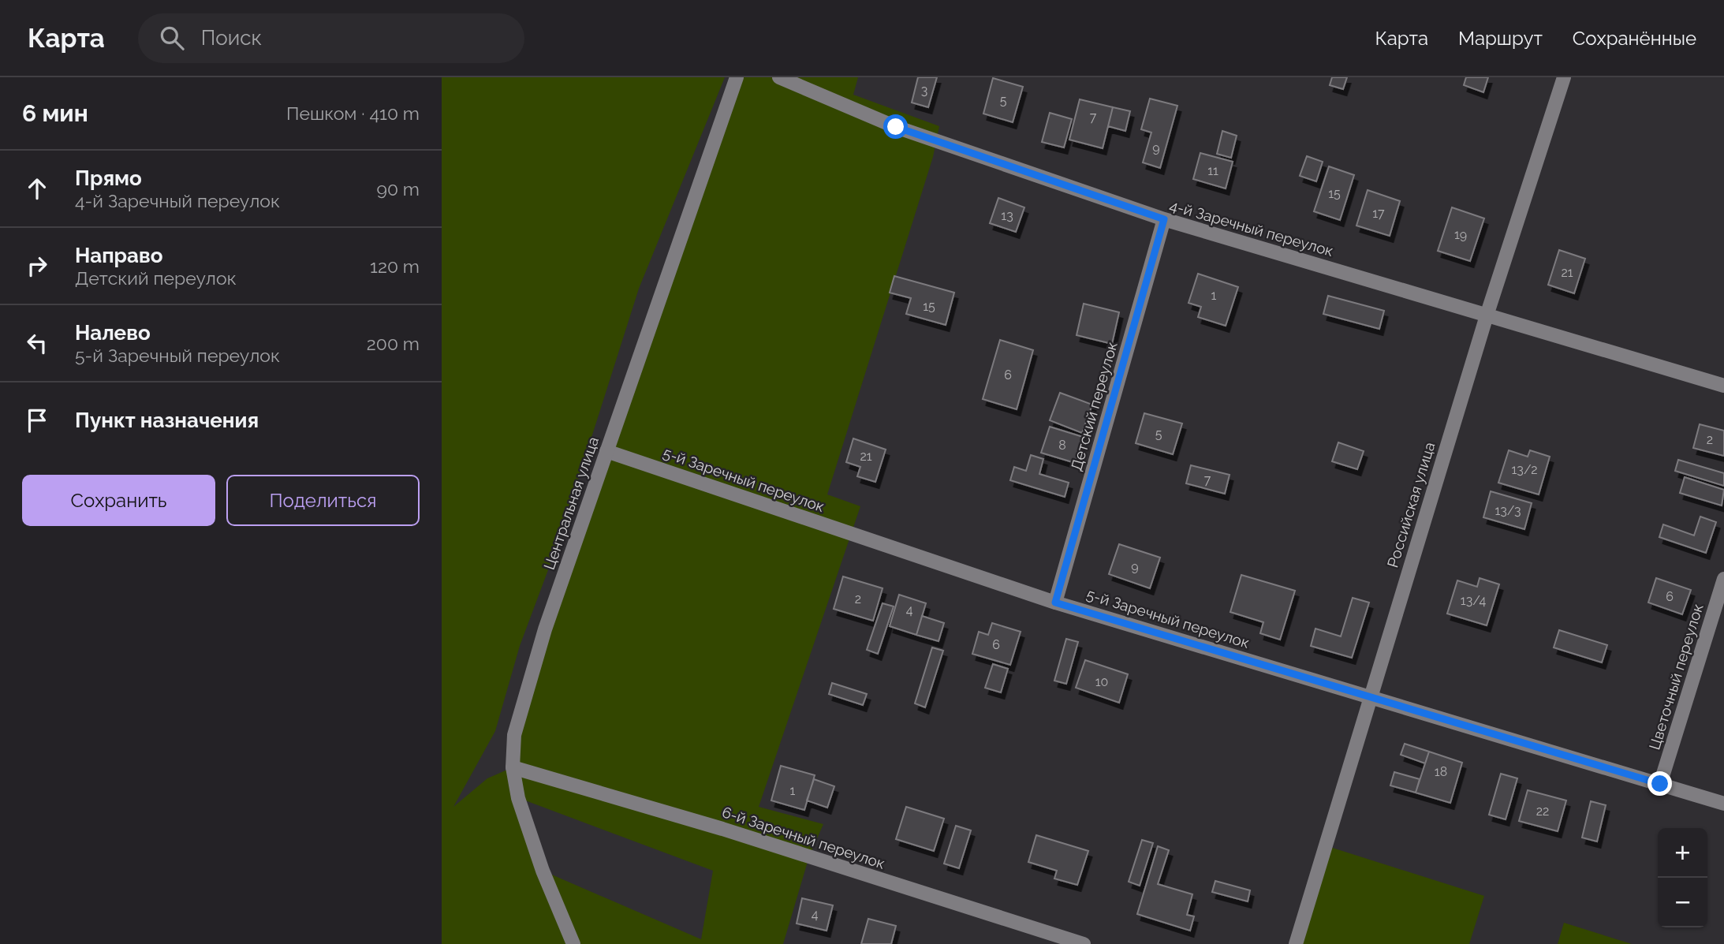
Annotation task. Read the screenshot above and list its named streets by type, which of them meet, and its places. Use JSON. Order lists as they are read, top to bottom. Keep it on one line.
{"streets":{"street":["4-й Заречный переулок","Детский переулок","5-й Заречный переулок","Центральная улица","Российская улица","Цветочный переулок","6-й Заречный переулок"]},"crossings":[["4-й Заречный переулок","Детский переулок"],["4-й Заречный переулок","Российская улица"],["Детский переулок","5-й Заречный переулок"],["5-й Заречный переулок","Центральная улица"],["5-й Заречный переулок","Российская улица"],["5-й Заречный переулок","Цветочный переулок"],["Центральная улица","6-й Заречный переулок"]],"house_numbers":["3","5","7","9","11","15","17","13","19","21","1","15","6","5","2","8","21","13/2","7","13/3","9","6","2","13/4","4","6","10","18","1","22","4"],"page":{"header":"Карта","search":"Поиск","nav":["Карта","Маршрут","Сохранённые"],"heading":["6 мин","Пешком · 410 m"],"list":[["Прямо","4-й Заречный переулок","90 m"],["Направо","Детский переулок","120 m"],["Налево","5-й Заречный переулок","200 m"],"Пункт назначения"],"buttons":["Сохранить","Поделиться"],"map_buttons":["+","−"]}}
